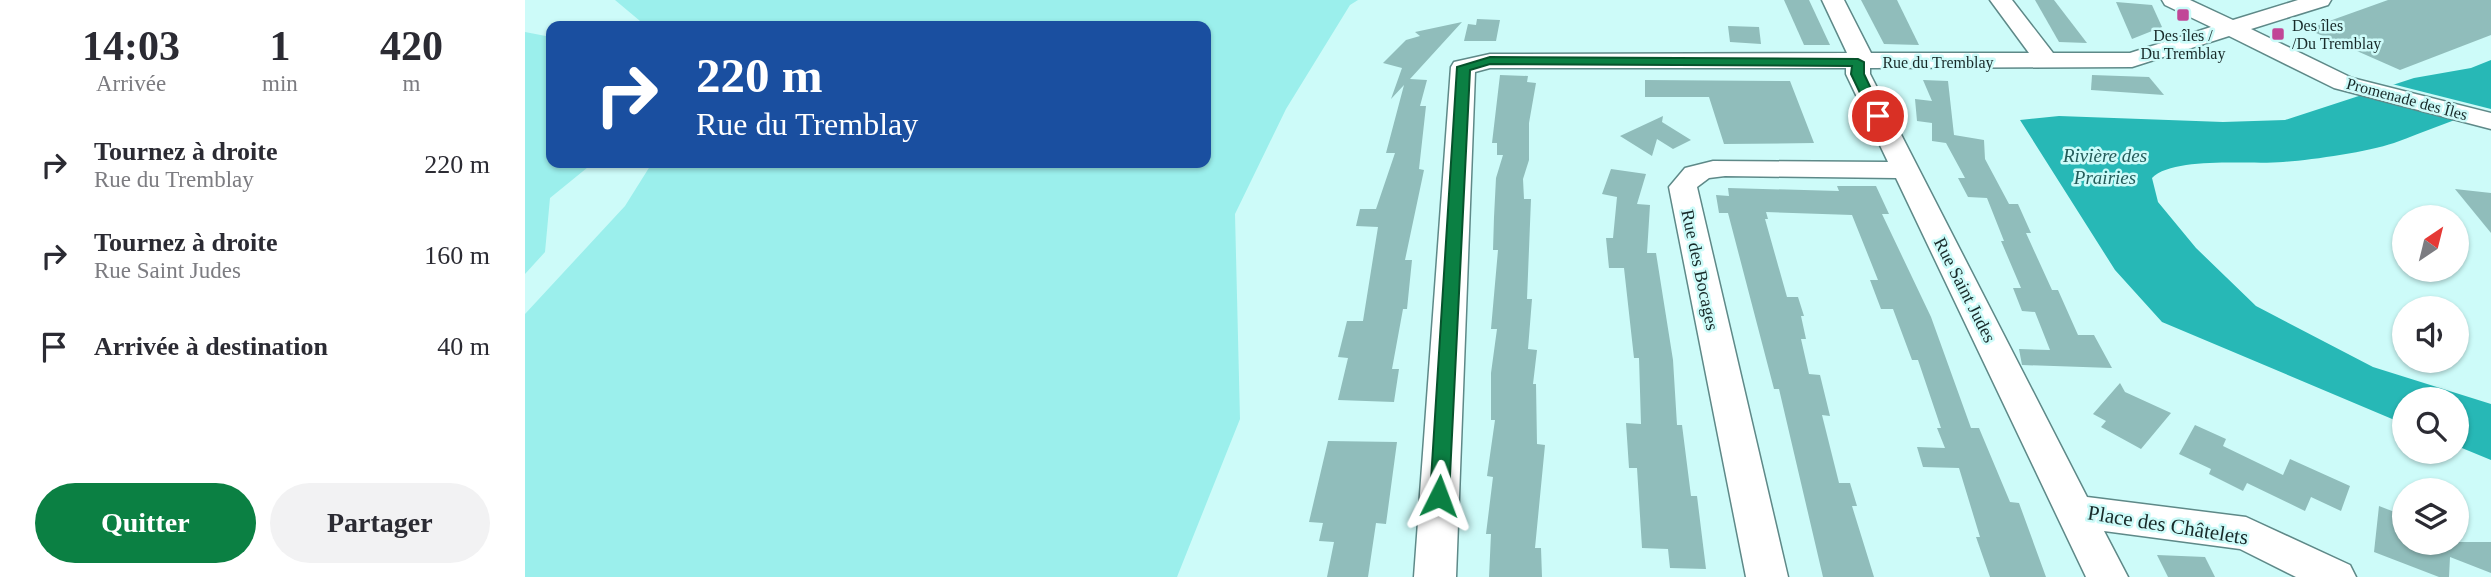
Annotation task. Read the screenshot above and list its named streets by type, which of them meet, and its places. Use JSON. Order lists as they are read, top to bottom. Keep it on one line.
{"streets":{"street":["Rue du Tremblay","Promenade des Îles","Rue des Bocages","Rue Saint Judes","Place des Châtelets"]},"crossings":[["Rue du Tremblay","Promenade des Îles"],["Rue du Tremblay","Rue Saint Judes"],["Rue des Bocages","Rue Saint Judes"],["Rue Saint Judes","Place des Châtelets"]],"water":["Rivière des Prairies"],"places":{"transit":["Des îles / Du Tremblay","Des îles /Du Tremblay"]},"north":"top right","page":{"eta":["14:03","Arrivée","1","min","420","m"],"turn":["220 m","Rue du Tremblay"],"list":[{"name":"Tournez à droite","note":"Rue du Tremblay","value":"220 m"},{"name":"Tournez à droite","note":"Rue Saint Judes","value":"160 m"},{"name":"Arrivée à destination","value":"40 m"}],"buttons":["Quitter","Partager"]}}
